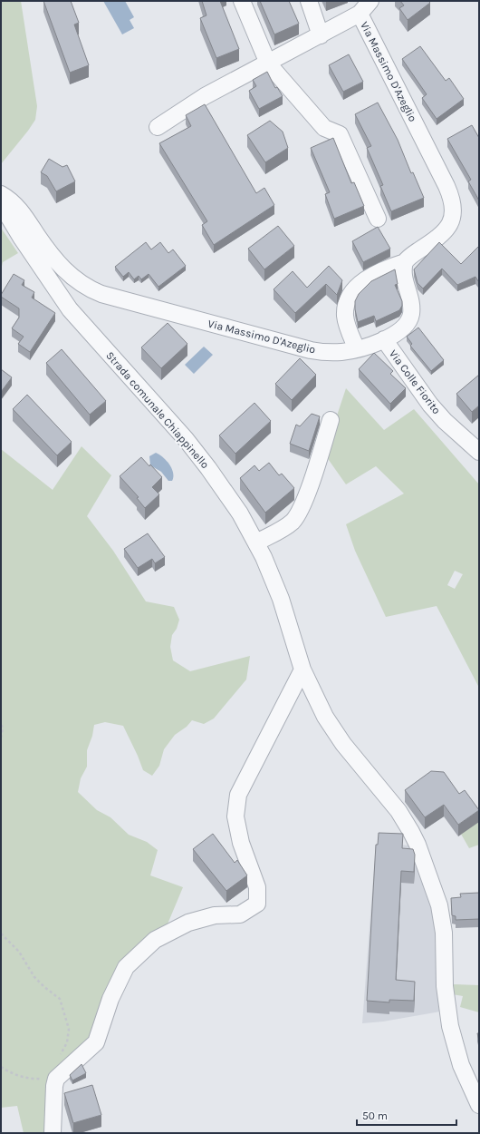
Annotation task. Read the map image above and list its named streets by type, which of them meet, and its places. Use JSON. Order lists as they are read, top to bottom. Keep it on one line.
{"streets":{"street":["Via Massimo D'Azeglio","Via Colle Fiorito","Strada comunale Chiappinello"]},"crossings":[["Via Massimo D'Azeglio","Via Colle Fiorito"]],"scale_bar":"50 m"}
